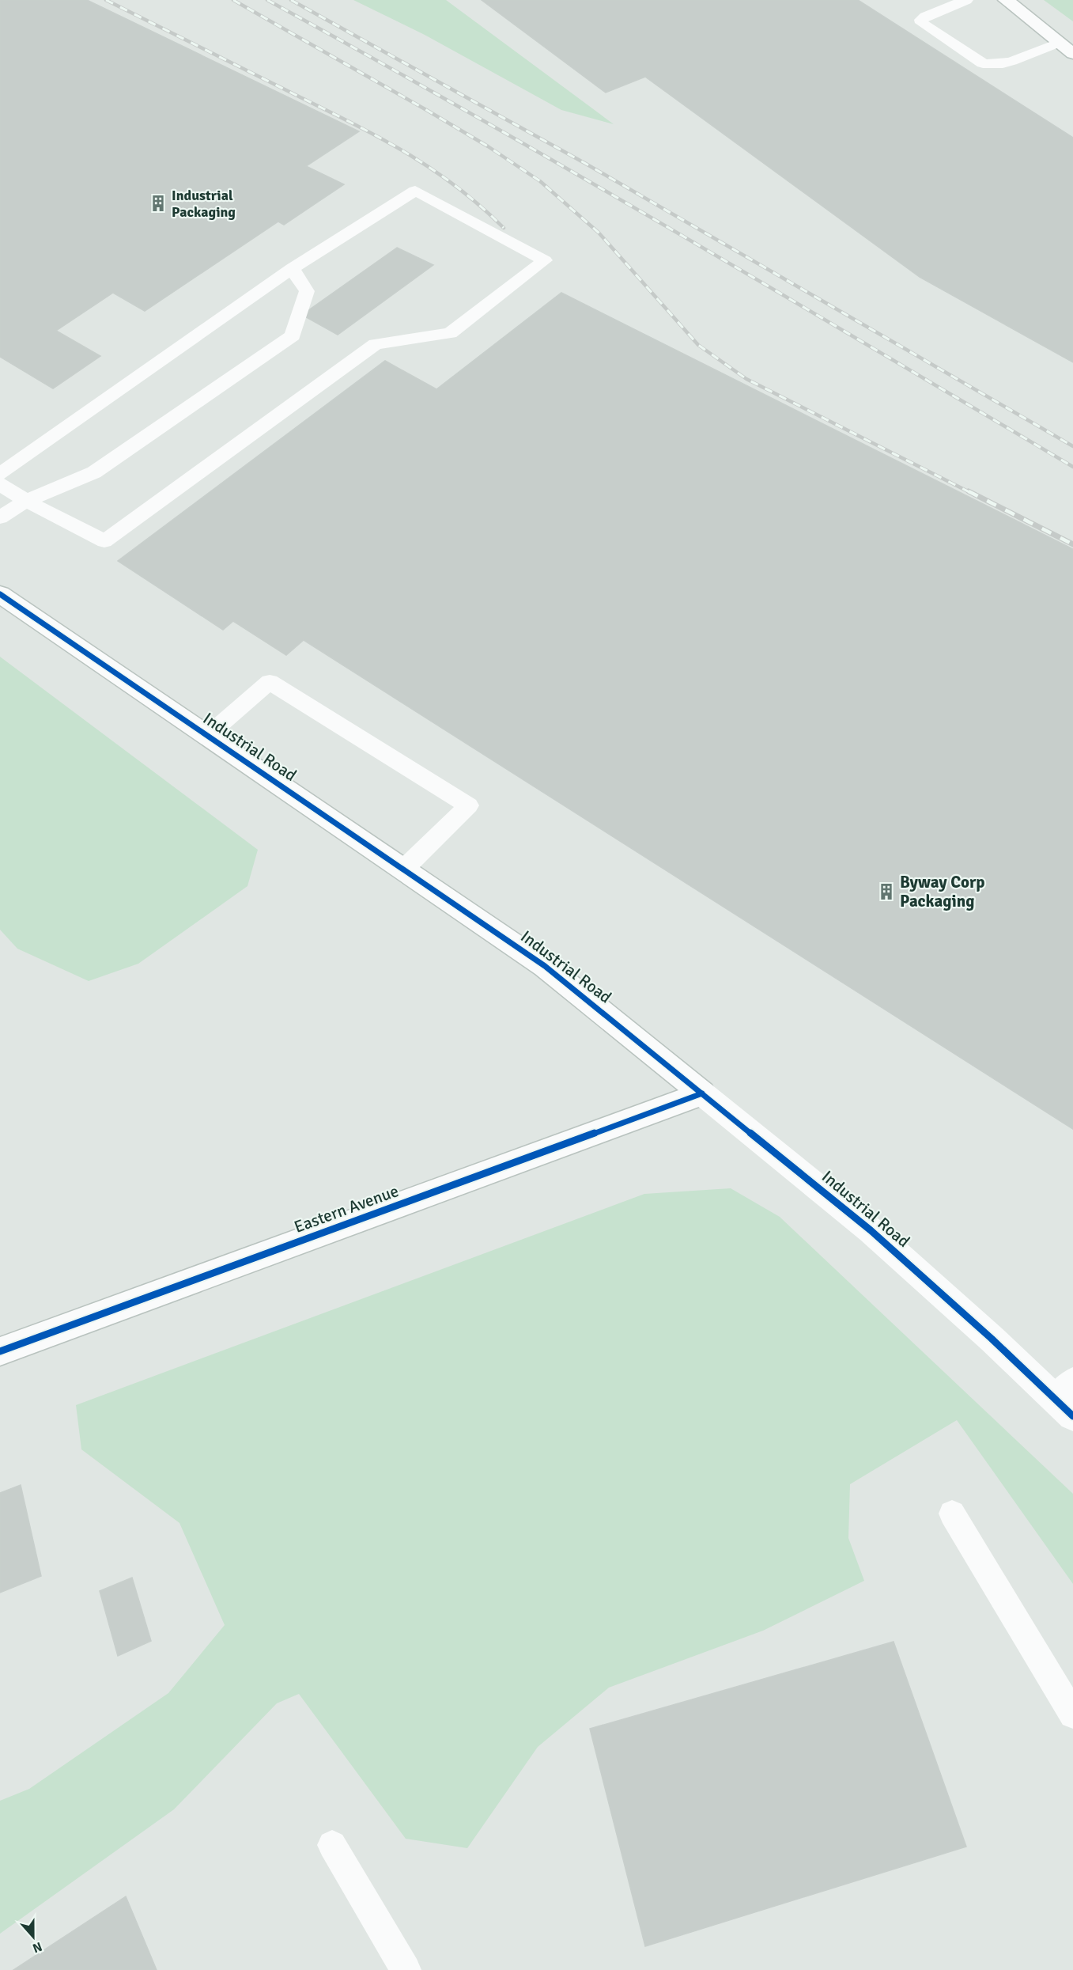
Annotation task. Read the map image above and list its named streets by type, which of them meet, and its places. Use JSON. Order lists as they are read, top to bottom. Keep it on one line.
{"streets":{"street":["Industrial Road","Eastern Avenue"]},"crossings":[["Industrial Road","Eastern Avenue"]],"places":{"building":["Industrial Packaging","Byway Corp Packaging"]},"north":"bottom"}
